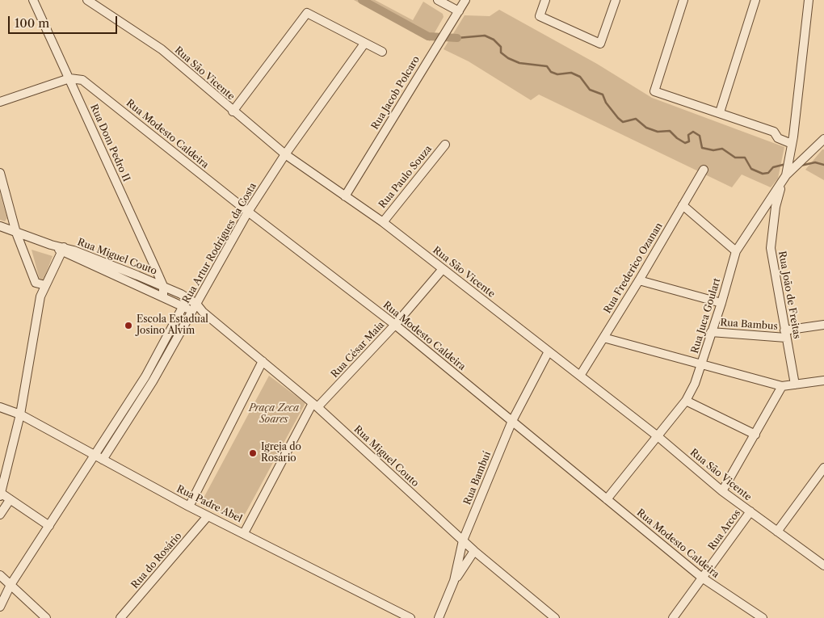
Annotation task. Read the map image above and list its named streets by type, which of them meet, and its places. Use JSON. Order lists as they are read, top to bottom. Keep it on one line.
{"streets":{"street":["Rua São Vicente","Rua Jacob Polcaro","Rua Modesto Caldeira","Rua Dom Pedro II","Rua Paulo Souza","Rua Artur Rodrigues da Costa","Rua Miguel Couto","Rua Frederico Ozanan","Rua João de Freitas","Rua Juca Goulart","Rua Bambus","Rua César Maia","Rua Bambuí","Rua Padre Abel","Rua Arcos","Rua do Rosário"]},"crossings":[["Rua São Vicente","Rua Jacob Polcaro"],["Rua São Vicente","Rua Paulo Souza"],["Rua São Vicente","Rua Artur Rodrigues da Costa"],["Rua São Vicente","Rua Frederico Ozanan"],["Rua São Vicente","Rua Juca Goulart"],["Rua São Vicente","Rua César Maia"],["Rua São Vicente","Rua Bambuí"],["Rua São Vicente","Rua Arcos"],["Rua Modesto Caldeira","Rua Dom Pedro II"],["Rua Modesto Caldeira","Rua Artur Rodrigues da Costa"],["Rua Modesto Caldeira","Rua Juca Goulart"],["Rua Modesto Caldeira","Rua César Maia"],["Rua Modesto Caldeira","Rua Bambuí"],["Rua Modesto Caldeira","Rua Arcos"],["Rua Dom Pedro II","Rua Miguel Couto"],["Rua Artur Rodrigues da Costa","Rua Miguel Couto"],["Rua Artur Rodrigues da Costa","Rua Padre Abel"],["Rua Miguel Couto","Rua César Maia"],["Rua Miguel Couto","Rua Bambuí"],["Rua João de Freitas","Rua Juca Goulart"],["Rua João de Freitas","Rua Bambus"],["Rua Juca Goulart","Rua Bambus"],["Rua Padre Abel","Rua do Rosário"]],"parks":["Praça Zeca Soares"],"places":["Escola Estadual Josino Alvim","Igreja do Rosário"],"scale_bar":"100 m"}
